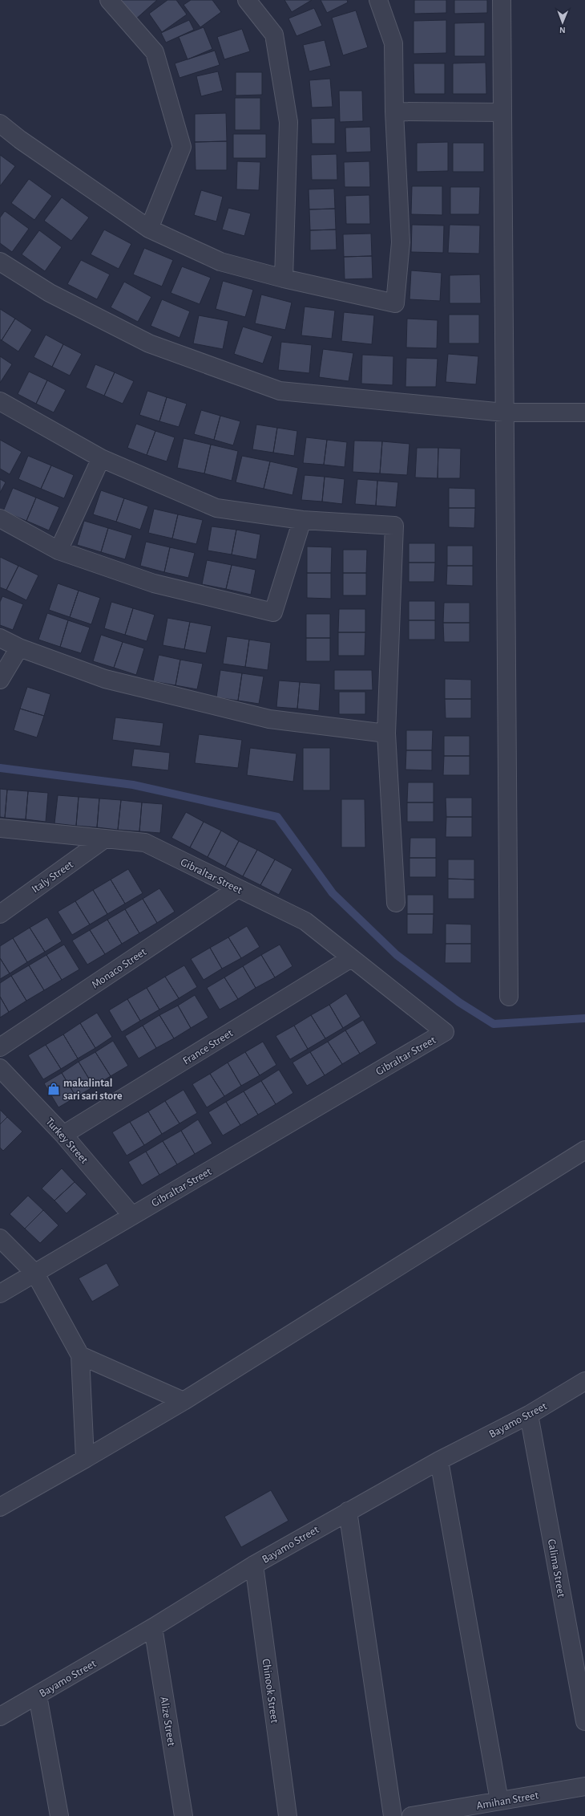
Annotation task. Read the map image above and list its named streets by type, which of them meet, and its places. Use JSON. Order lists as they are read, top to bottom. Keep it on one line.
{"streets":{"street":["Gibraltar Street","Italy Street","Monaco Street","France Street","Turkey Street","Bayamo Street","Calima Street","Chinook Street","Alize Street","Amihan Street"]},"crossings":[["Gibraltar Street","Italy Street"],["Gibraltar Street","Monaco Street"],["Gibraltar Street","France Street"],["Gibraltar Street","Turkey Street"],["France Street","Turkey Street"],["Bayamo Street","Calima Street"],["Bayamo Street","Chinook Street"],["Bayamo Street","Alize Street"]],"places":{"shop":["makalintal sari sari store"]},"north":"bottom"}
